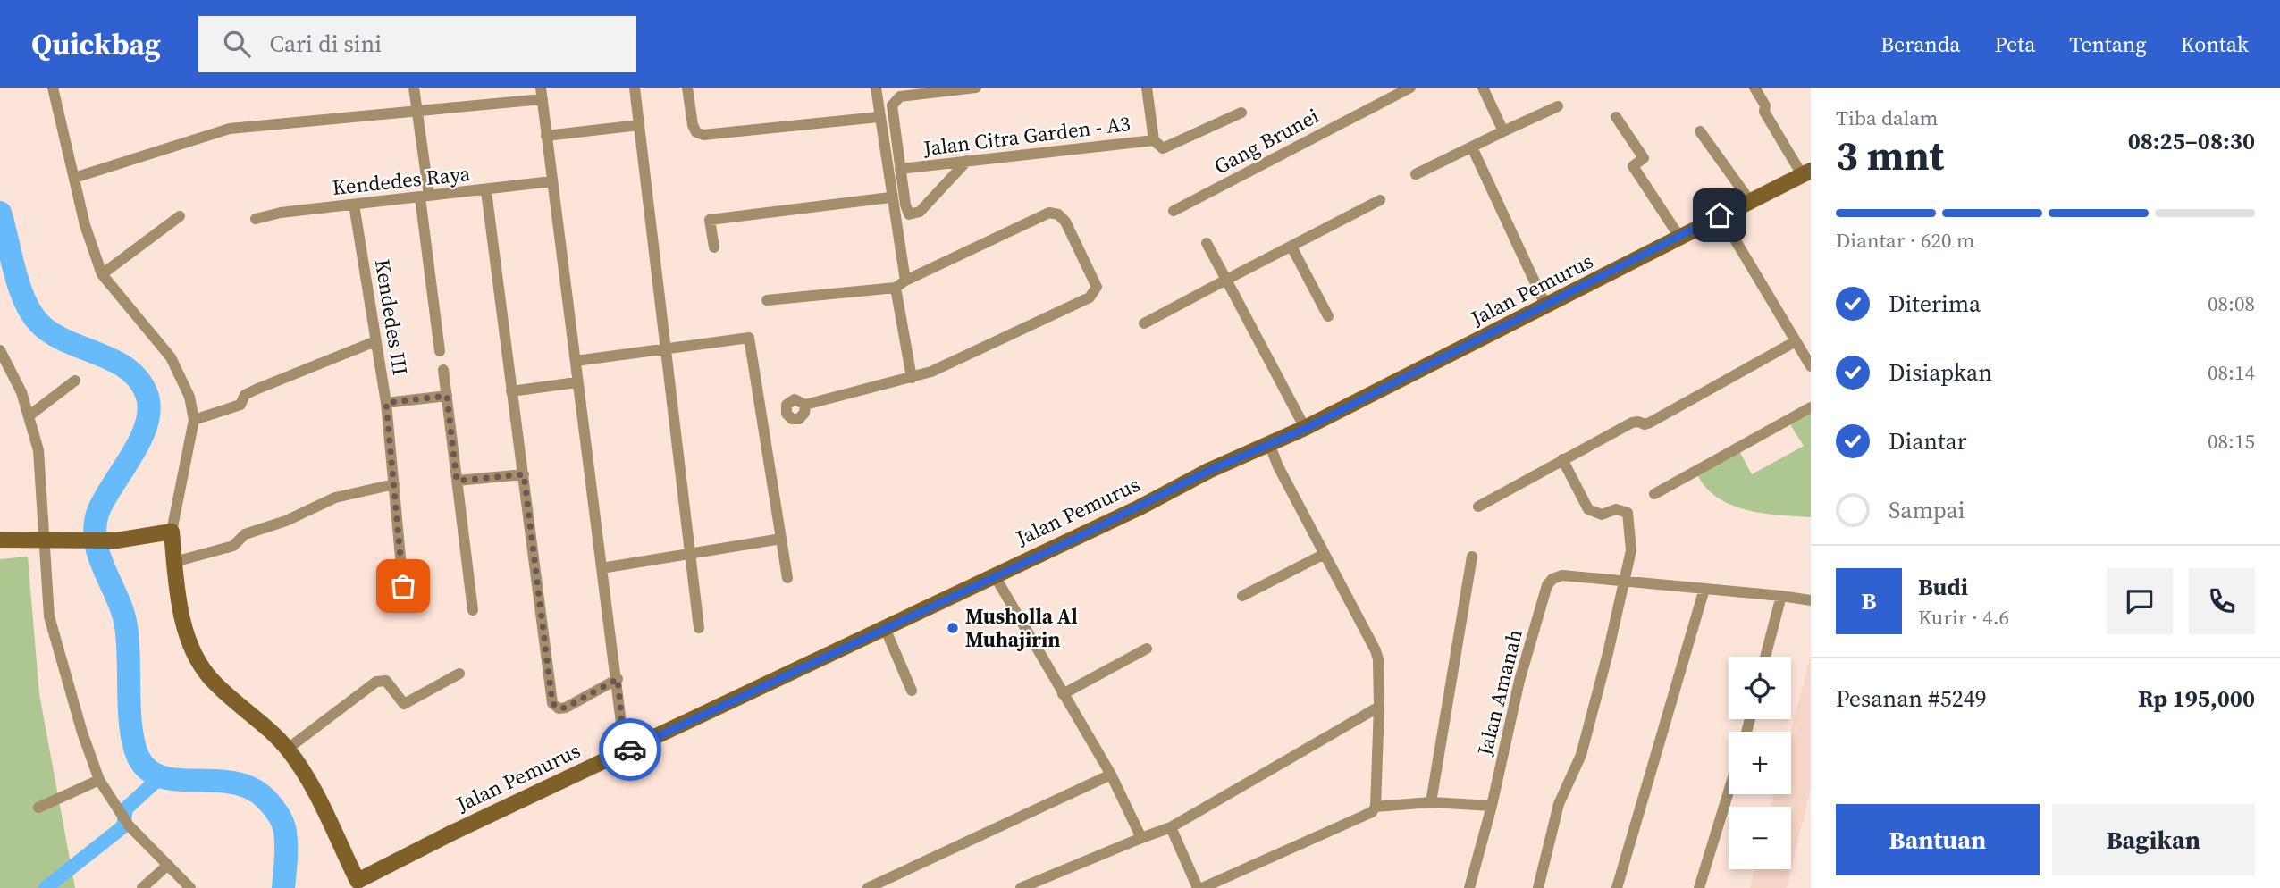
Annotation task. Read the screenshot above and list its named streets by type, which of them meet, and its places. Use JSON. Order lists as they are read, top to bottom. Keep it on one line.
{"streets":{"street":["Jalan Citra Garden - A3","Gang Brunei","Kendedes Raya","Jalan Pemurus","Kendedes III","Jalan Amanah"]},"crossings":[["Kendedes Raya","Kendedes III"]],"places":["Musholla Al Muhajirin"],"page":{"header":"Quickbag","search":"Cari di sini","nav":["Beranda","Peta","Tentang","Kontak"],"heading":["3 mnt","Tiba dalam","08:25–08:30"],"panel":["Budi","Kurir · 4.6","Pesanan #5249","Rp 195,000"],"bar":"Diantar · 620 m","list":[["Diterima","08:08"],["Disiapkan","08:14"],["Diantar","08:15"],"Sampai"],"round":"B","map_buttons":["+","−"],"buttons":["Bantuan","Bagikan"]}}
